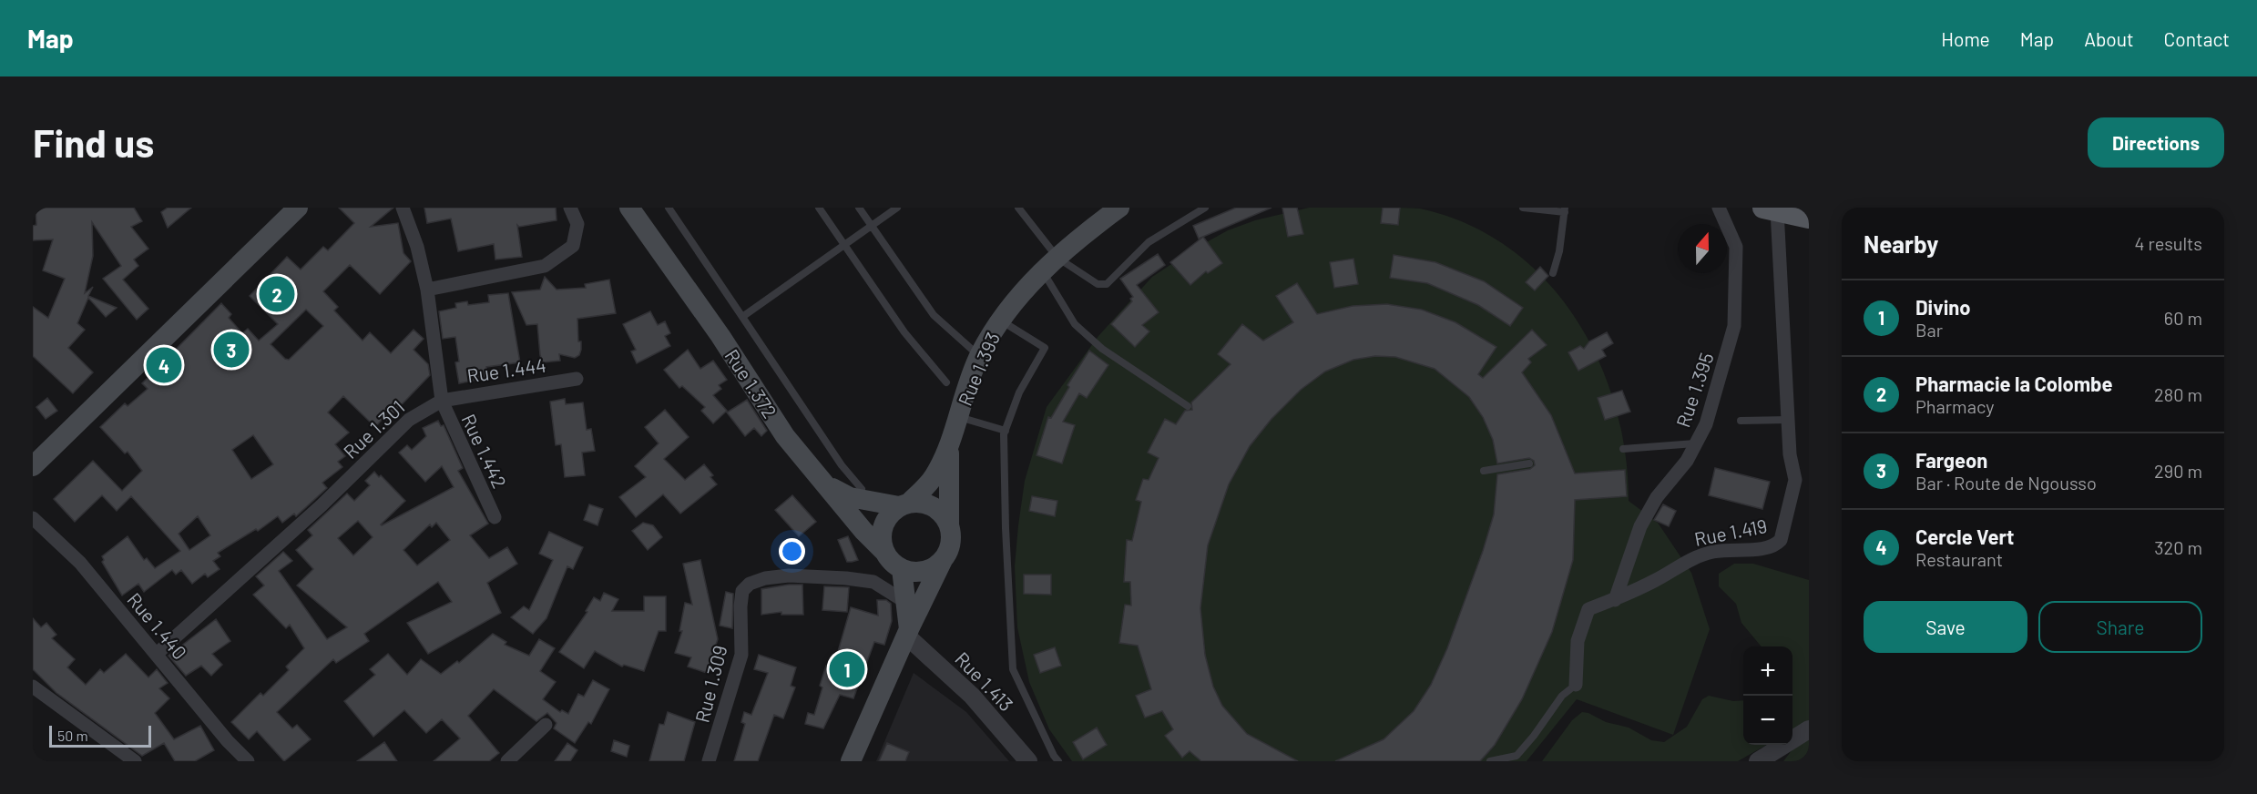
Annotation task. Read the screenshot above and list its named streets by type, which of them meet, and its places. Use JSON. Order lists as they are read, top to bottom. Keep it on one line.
{"streets":{"main road":["Rue 1.393","Rue 1.372"],"street":["Rue 1.444","Rue 1.395","Rue 1.301","Rue 1.442","Rue 1.419","Rue 1.440","Rue 1.413","Rue 1.309"]},"crossings":[["Rue 1.393","Rue 1.372"],["Rue 1.444","Rue 1.301"],["Rue 1.444","Rue 1.442"],["Rue 1.395","Rue 1.419"],["Rue 1.301","Rue 1.442"],["Rue 1.301","Rue 1.440"]],"scale_bar":"50 m","north":"top","page":{"header":"Map","nav":["Home","Map","About","Contact"],"buttons":["Directions",["Save","Share"]],"title":"Find us","heading":["Nearby","4 results"],"pins":["2","3","4","1"],"list":[{"mark":"1","name":"Divino","note":"Bar","value":"60 m"},{"mark":"2","name":"Pharmacie la Colombe","note":"Pharmacy","value":"280 m"},{"mark":"3","name":"Fargeon","note":"Bar · Route de Ngousso","value":"290 m"},{"mark":"4","name":"Cercle Vert","note":"Restaurant","value":"320 m"}],"map_buttons":["+","−"],"scale":"50 m"}}
